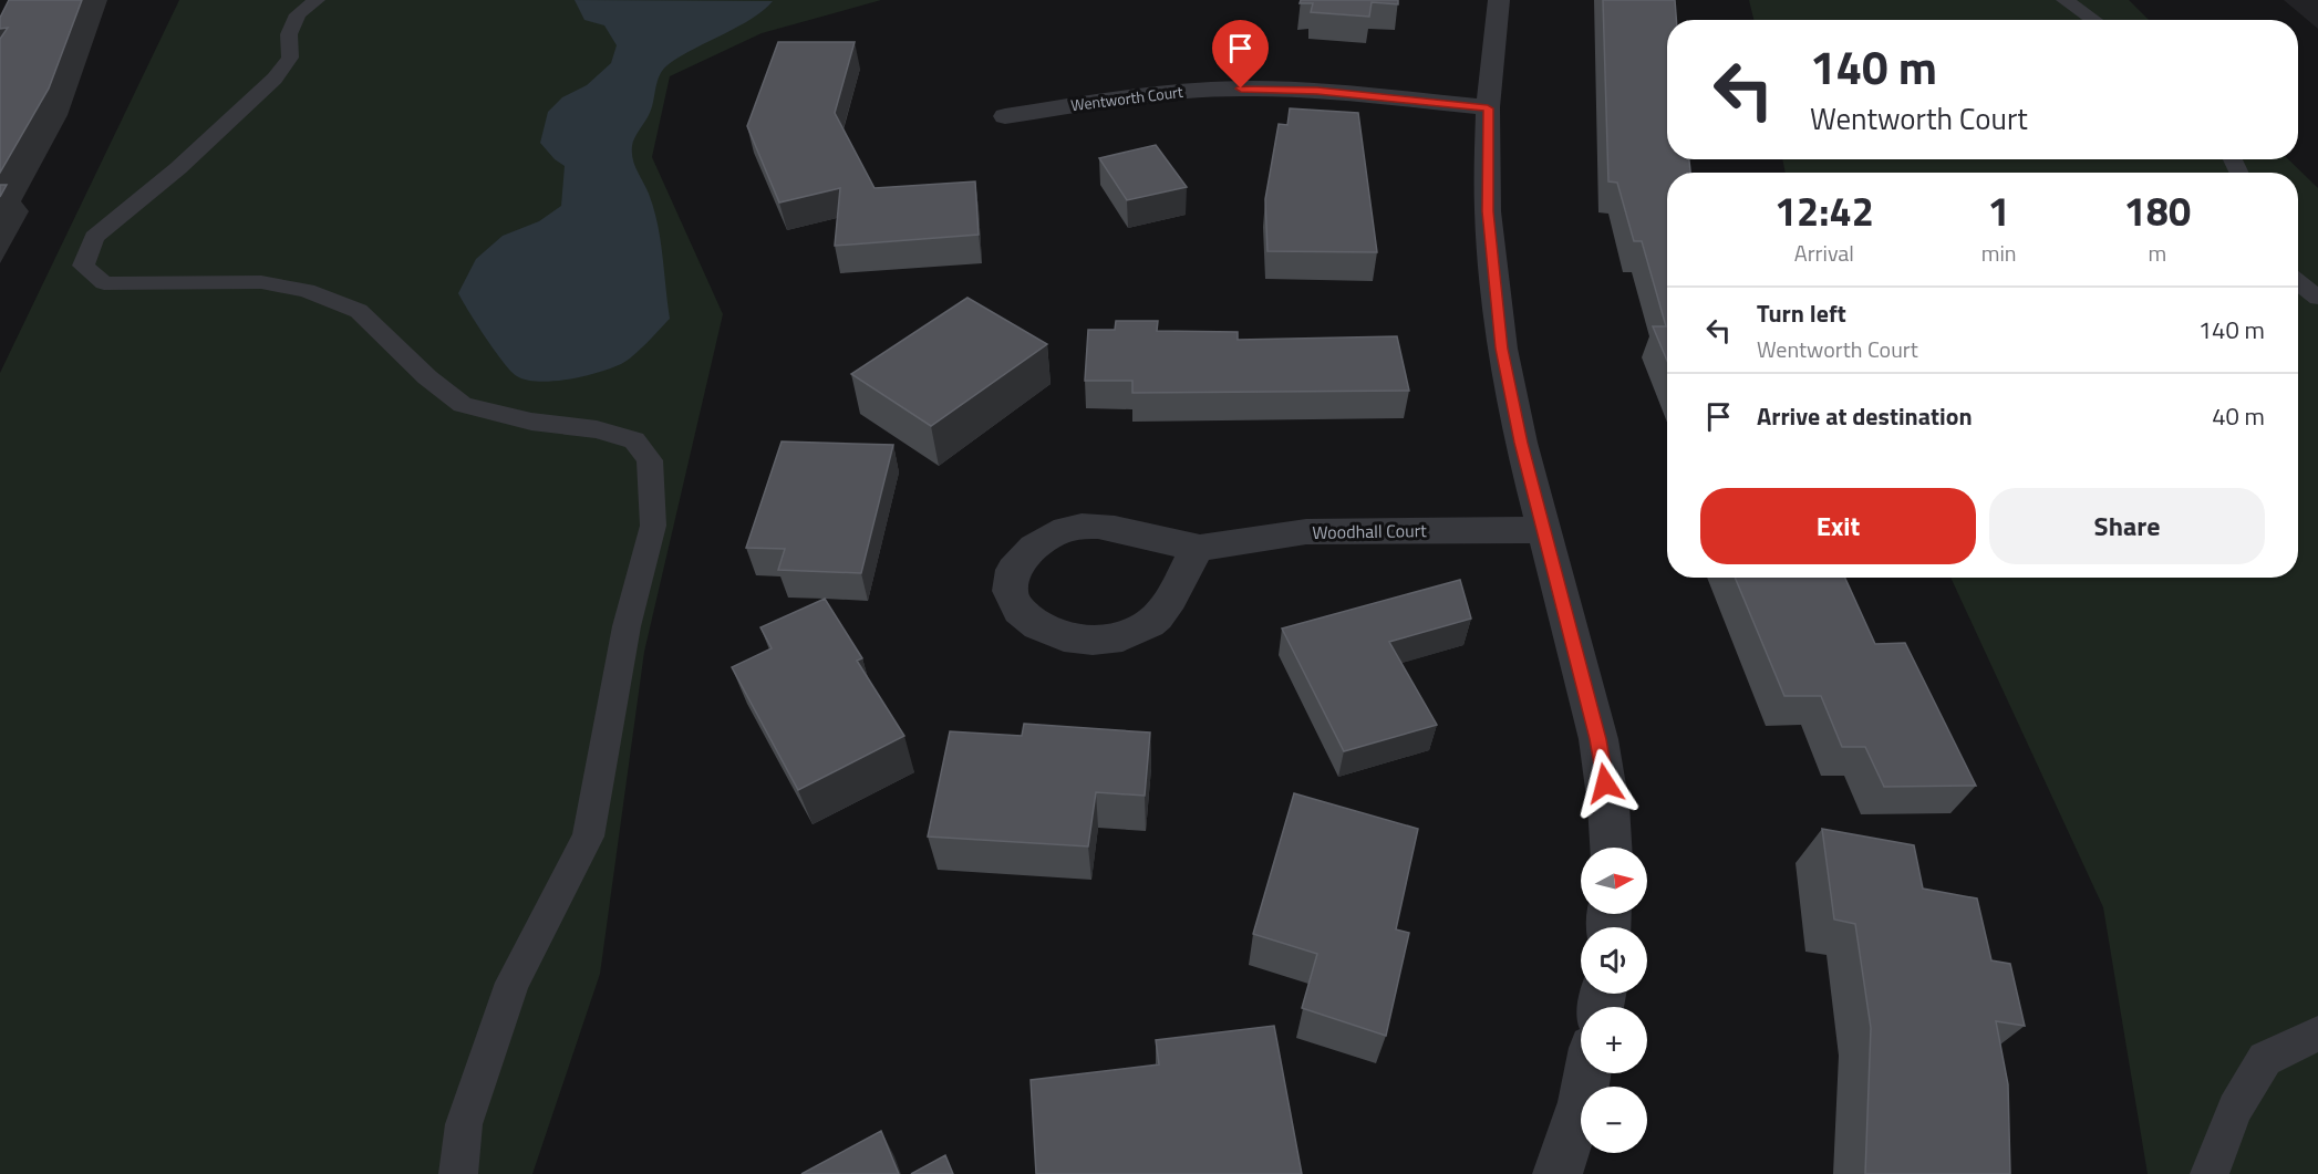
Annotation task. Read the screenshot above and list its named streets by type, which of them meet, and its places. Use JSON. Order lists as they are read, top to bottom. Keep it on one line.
{"streets":{"street":["Wentworth Court","Woodhall Court"]},"north":"right","page":{"turn":["140 m","Wentworth Court"],"eta":["12:42","Arrival","1","min","180","m"],"list":[{"name":"Turn left","note":"Wentworth Court","value":"140 m"},{"name":"Arrive at destination","value":"40 m"}],"buttons":["Exit","Share"],"map_buttons":["+","−"]}}
